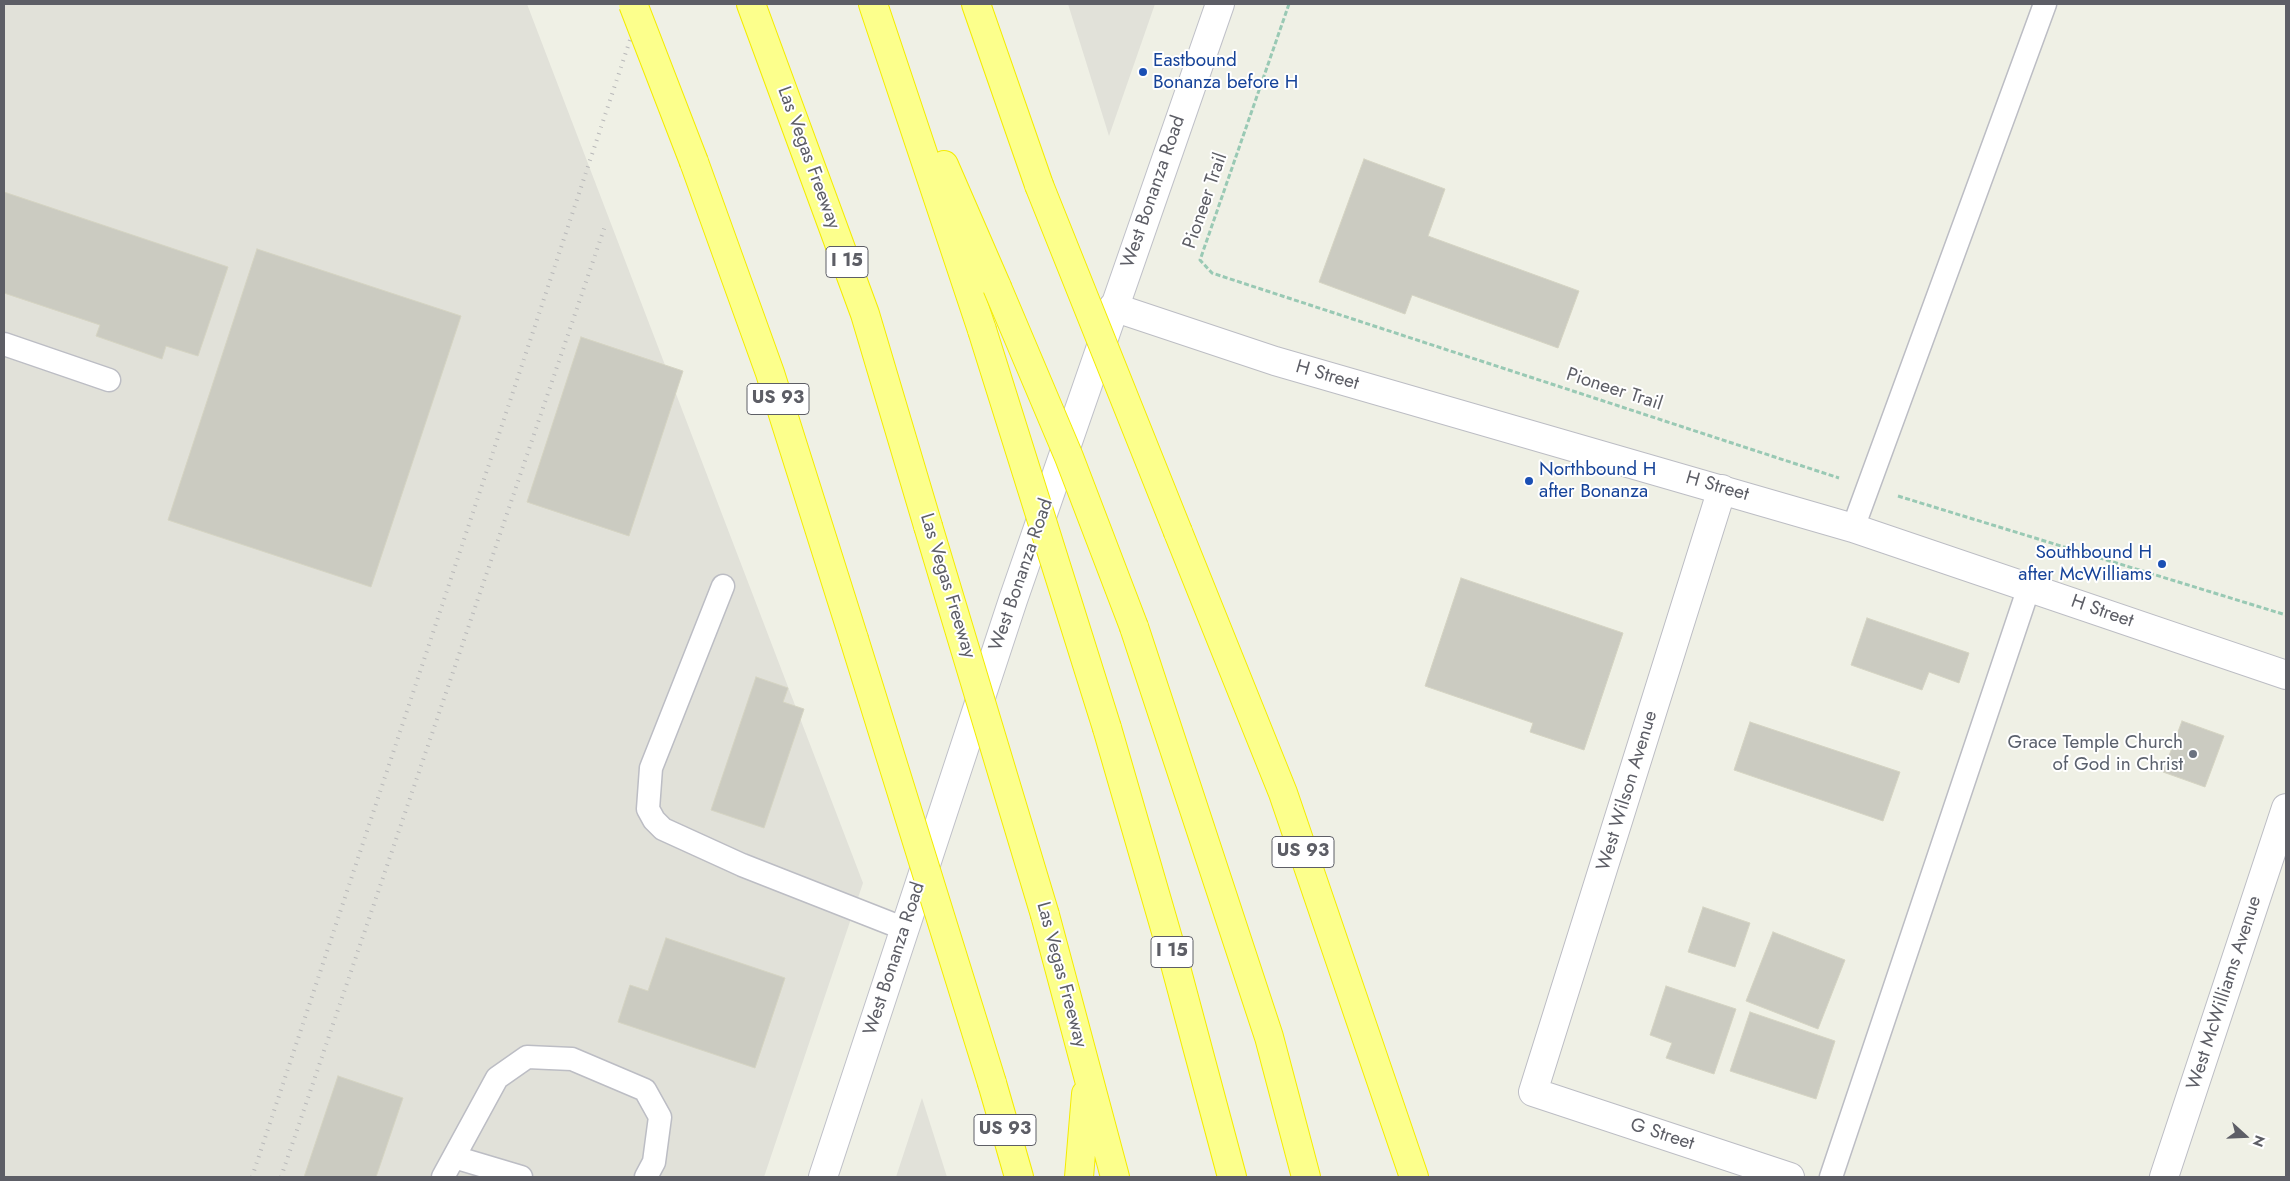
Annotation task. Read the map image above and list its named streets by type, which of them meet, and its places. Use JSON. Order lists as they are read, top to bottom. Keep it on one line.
{"streets":{"highway":["Las Vegas Freeway","I 15","US 93"],"street":["West Bonanza Road","H Street","West Wilson Avenue","West McWilliams Avenue","G Street"],"path":["Pioneer Trail"]},"crossings":[["West Bonanza Road","H Street"],["H Street","West Wilson Avenue"],["West Wilson Avenue","G Street"]],"places":["Eastbound Bonanza before H","Northbound H after Bonanza","Southbound H after McWilliams","Grace Temple Church of God in Christ"],"north":"right"}
